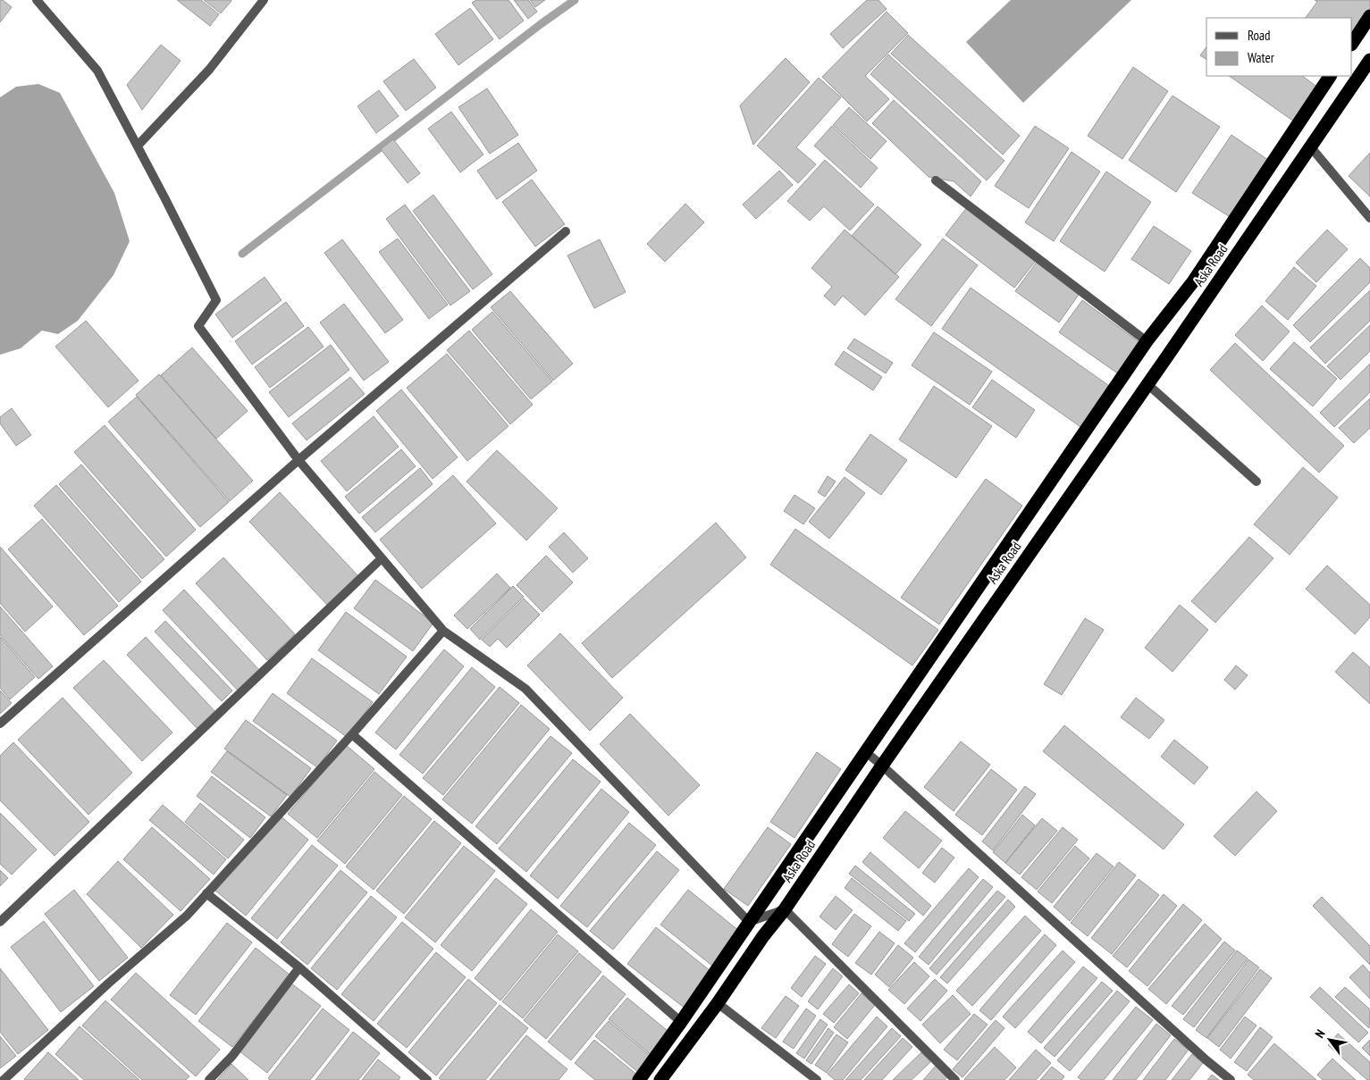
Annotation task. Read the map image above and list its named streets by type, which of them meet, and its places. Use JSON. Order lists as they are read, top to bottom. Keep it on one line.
{"streets":{"highway":["Aska Road"]},"legend":["Road","Water"],"north":"top left"}
